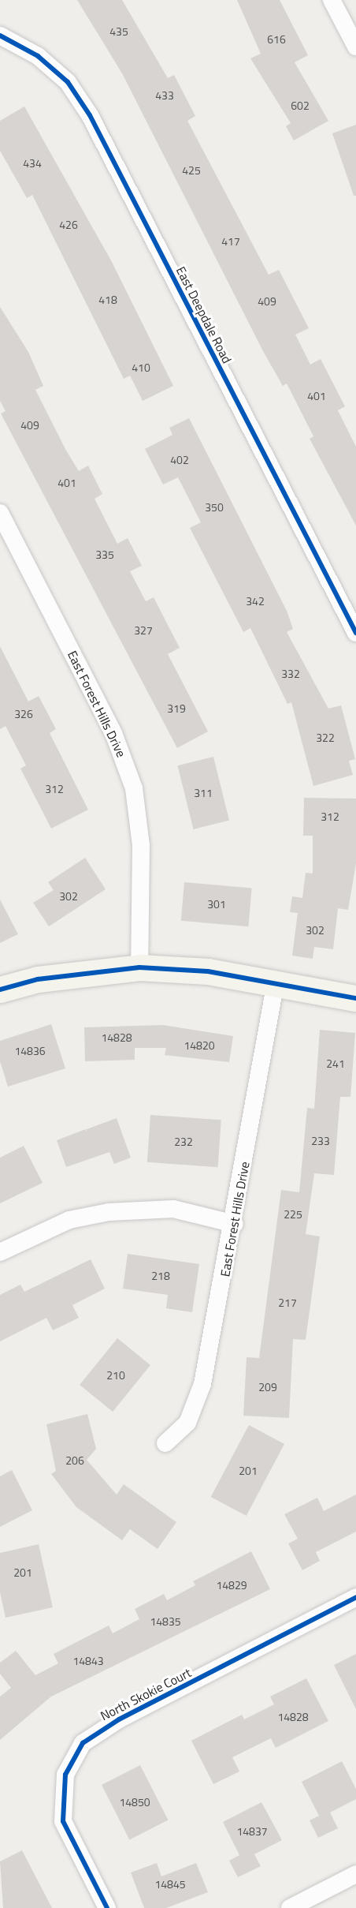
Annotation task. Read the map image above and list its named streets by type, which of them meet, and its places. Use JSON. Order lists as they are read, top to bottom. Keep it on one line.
{"streets":{"street":["East Deepdale Road","East Forest Hills Drive","North Skokie Court"]},"house_numbers":["435","616","433","602","434","425","426","417","418","409","410","401","409","402","401","350","335","342","327","332","319","326","322","312","311","312","302","301","302","14828","14820","14836","241","233","232","225","218","217","210","209","206","201","201","14829","14835","14843","14828","14850","14837","14845"]}
